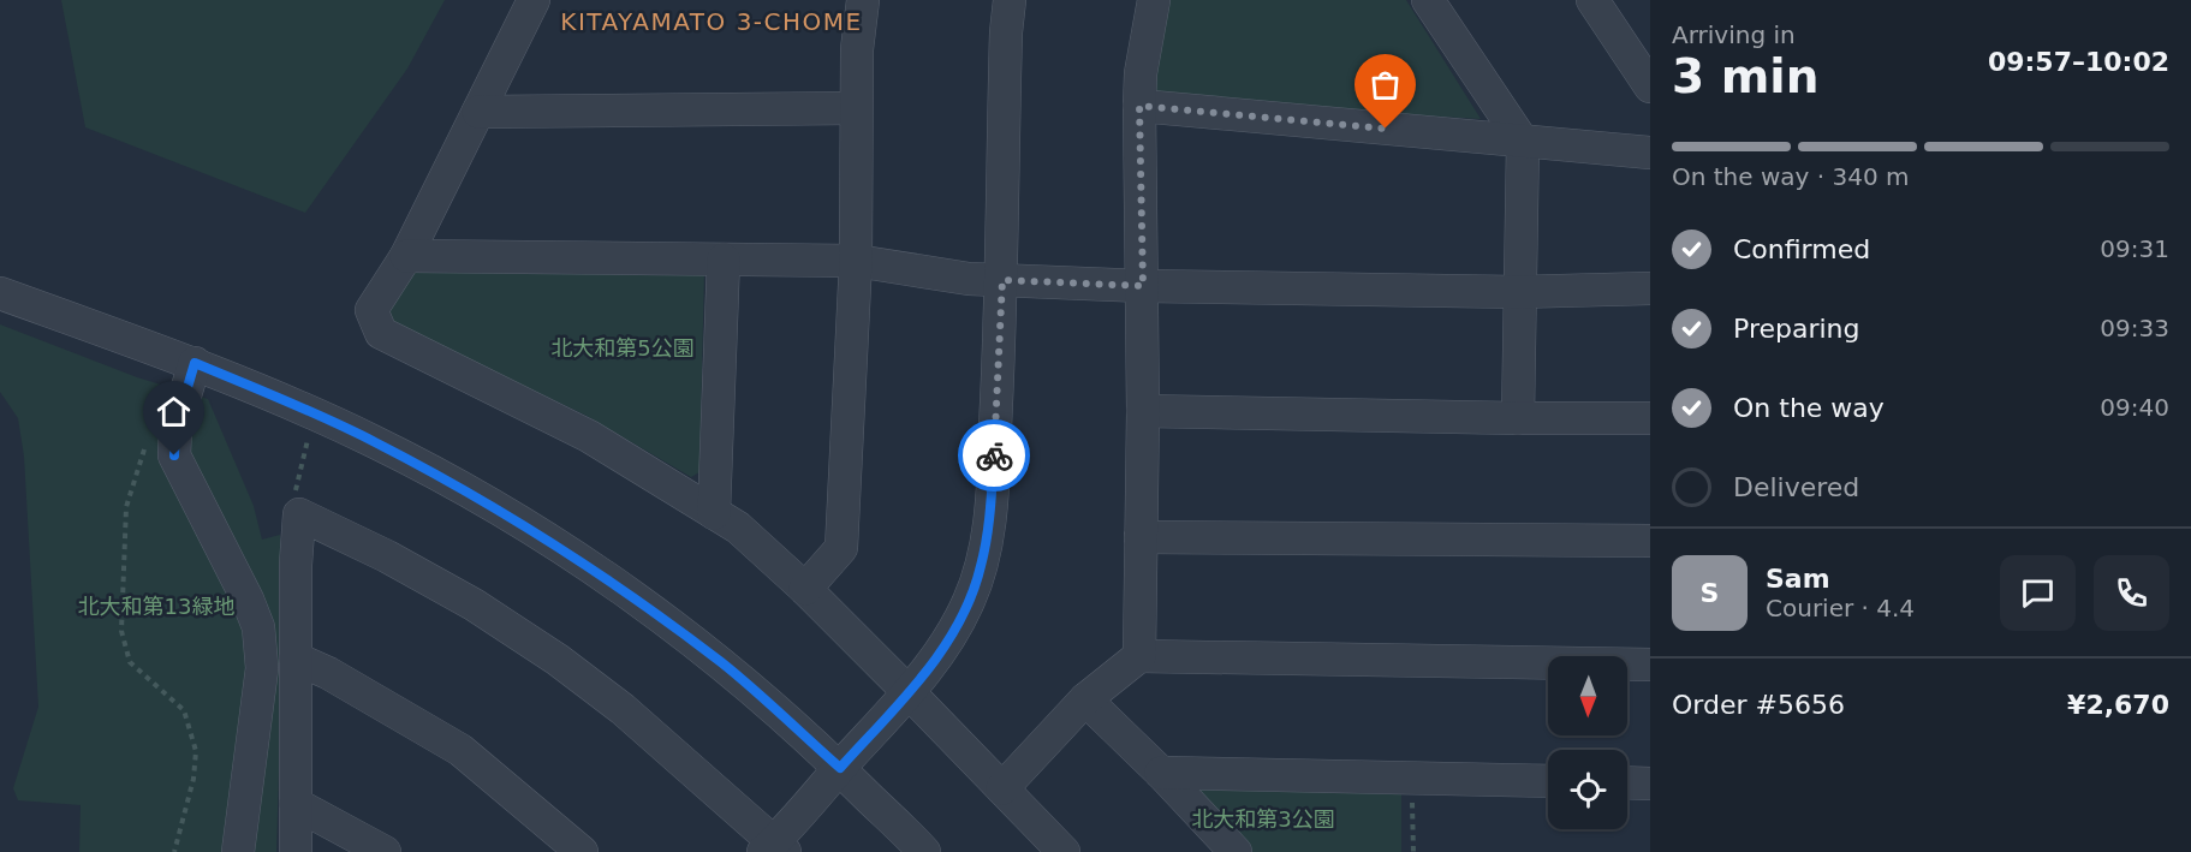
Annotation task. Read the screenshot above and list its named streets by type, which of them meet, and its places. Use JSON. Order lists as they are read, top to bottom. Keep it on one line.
{"districts":["KITAYAMATO 3-CHOME"],"parks":["北大和第5公園","北大和第13緑地","北大和第3公園"],"north":"bottom","page":{"heading":["3 min","Arriving in","09:57–10:02"],"panel":["Sam","Courier · 4.4","Order #5656","¥2,670"],"bar":"On the way · 340 m","list":[["Confirmed","09:31"],["Preparing","09:33"],["On the way","09:40"],"Delivered"],"round":"S"}}
